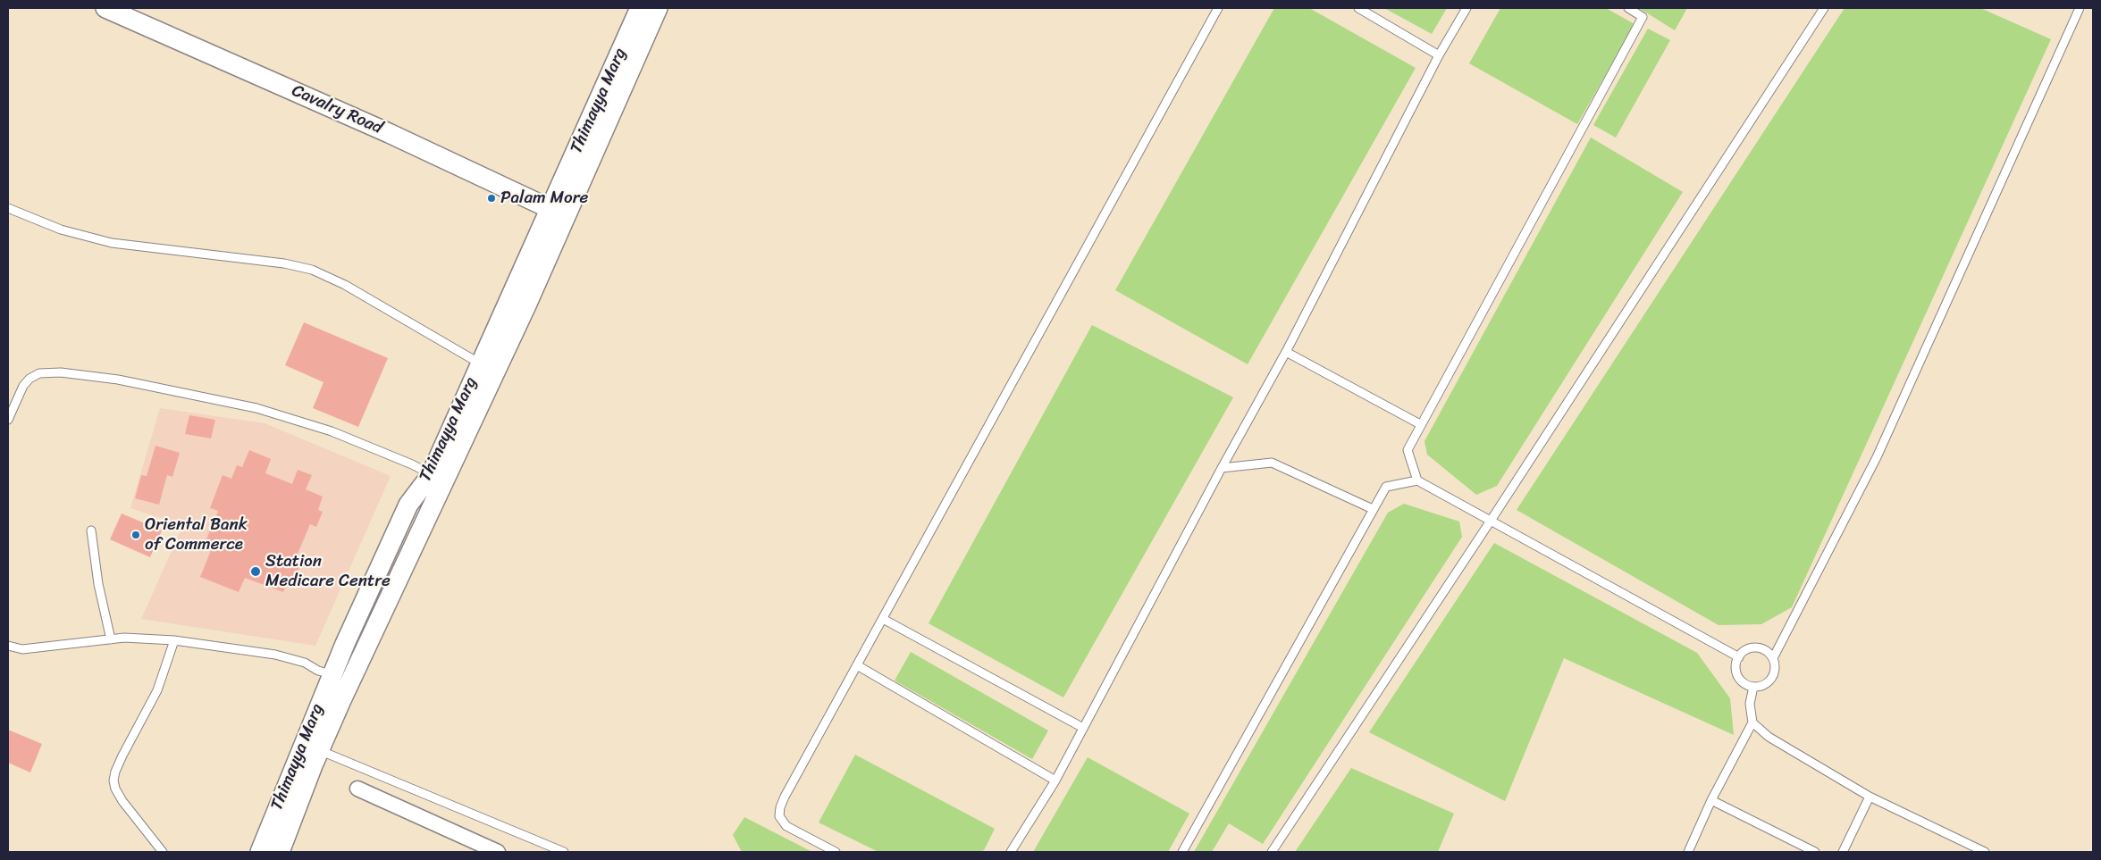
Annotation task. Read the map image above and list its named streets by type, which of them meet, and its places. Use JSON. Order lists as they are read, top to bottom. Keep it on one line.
{"streets":{"street":["Thimayya Marg","Cavalry Road"]},"crossings":[["Thimayya Marg","Cavalry Road"]],"places":["Palam More","Oriental Bank of Commerce","Station Medicare Centre"]}
